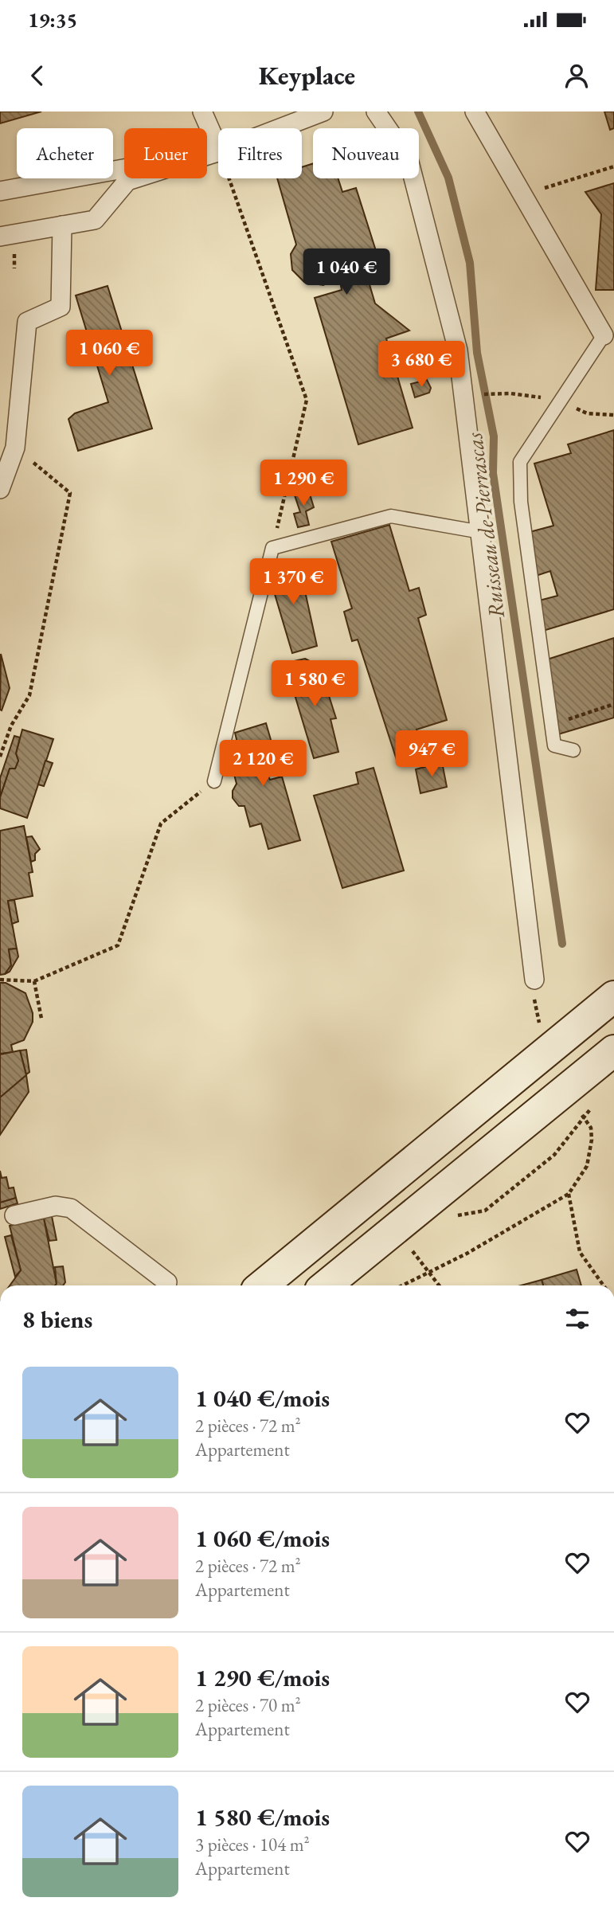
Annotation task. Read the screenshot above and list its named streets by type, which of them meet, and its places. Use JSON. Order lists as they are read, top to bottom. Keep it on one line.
{"water":["Ruisseau de Pierrascas"],"page":{"status":"19:35","header":"Keyplace","chip":["Acheter","Louer","Filtres","Nouveau"],"price":["1 040 €","1 060 €","3 680 €","1 290 €","1 370 €","1 580 €","947 €","2 120 €"],"heading":"8 biens","list":[{"name":"1 040 €/mois","note":"2 pièces · 72 m² · Appartement"},{"name":"1 060 €/mois","note":"2 pièces · 72 m² · Appartement"},{"name":"1 290 €/mois","note":"2 pièces · 70 m² · Appartement"},{"name":"1 580 €/mois","note":"3 pièces · 104 m² · Appartement"}]}}
